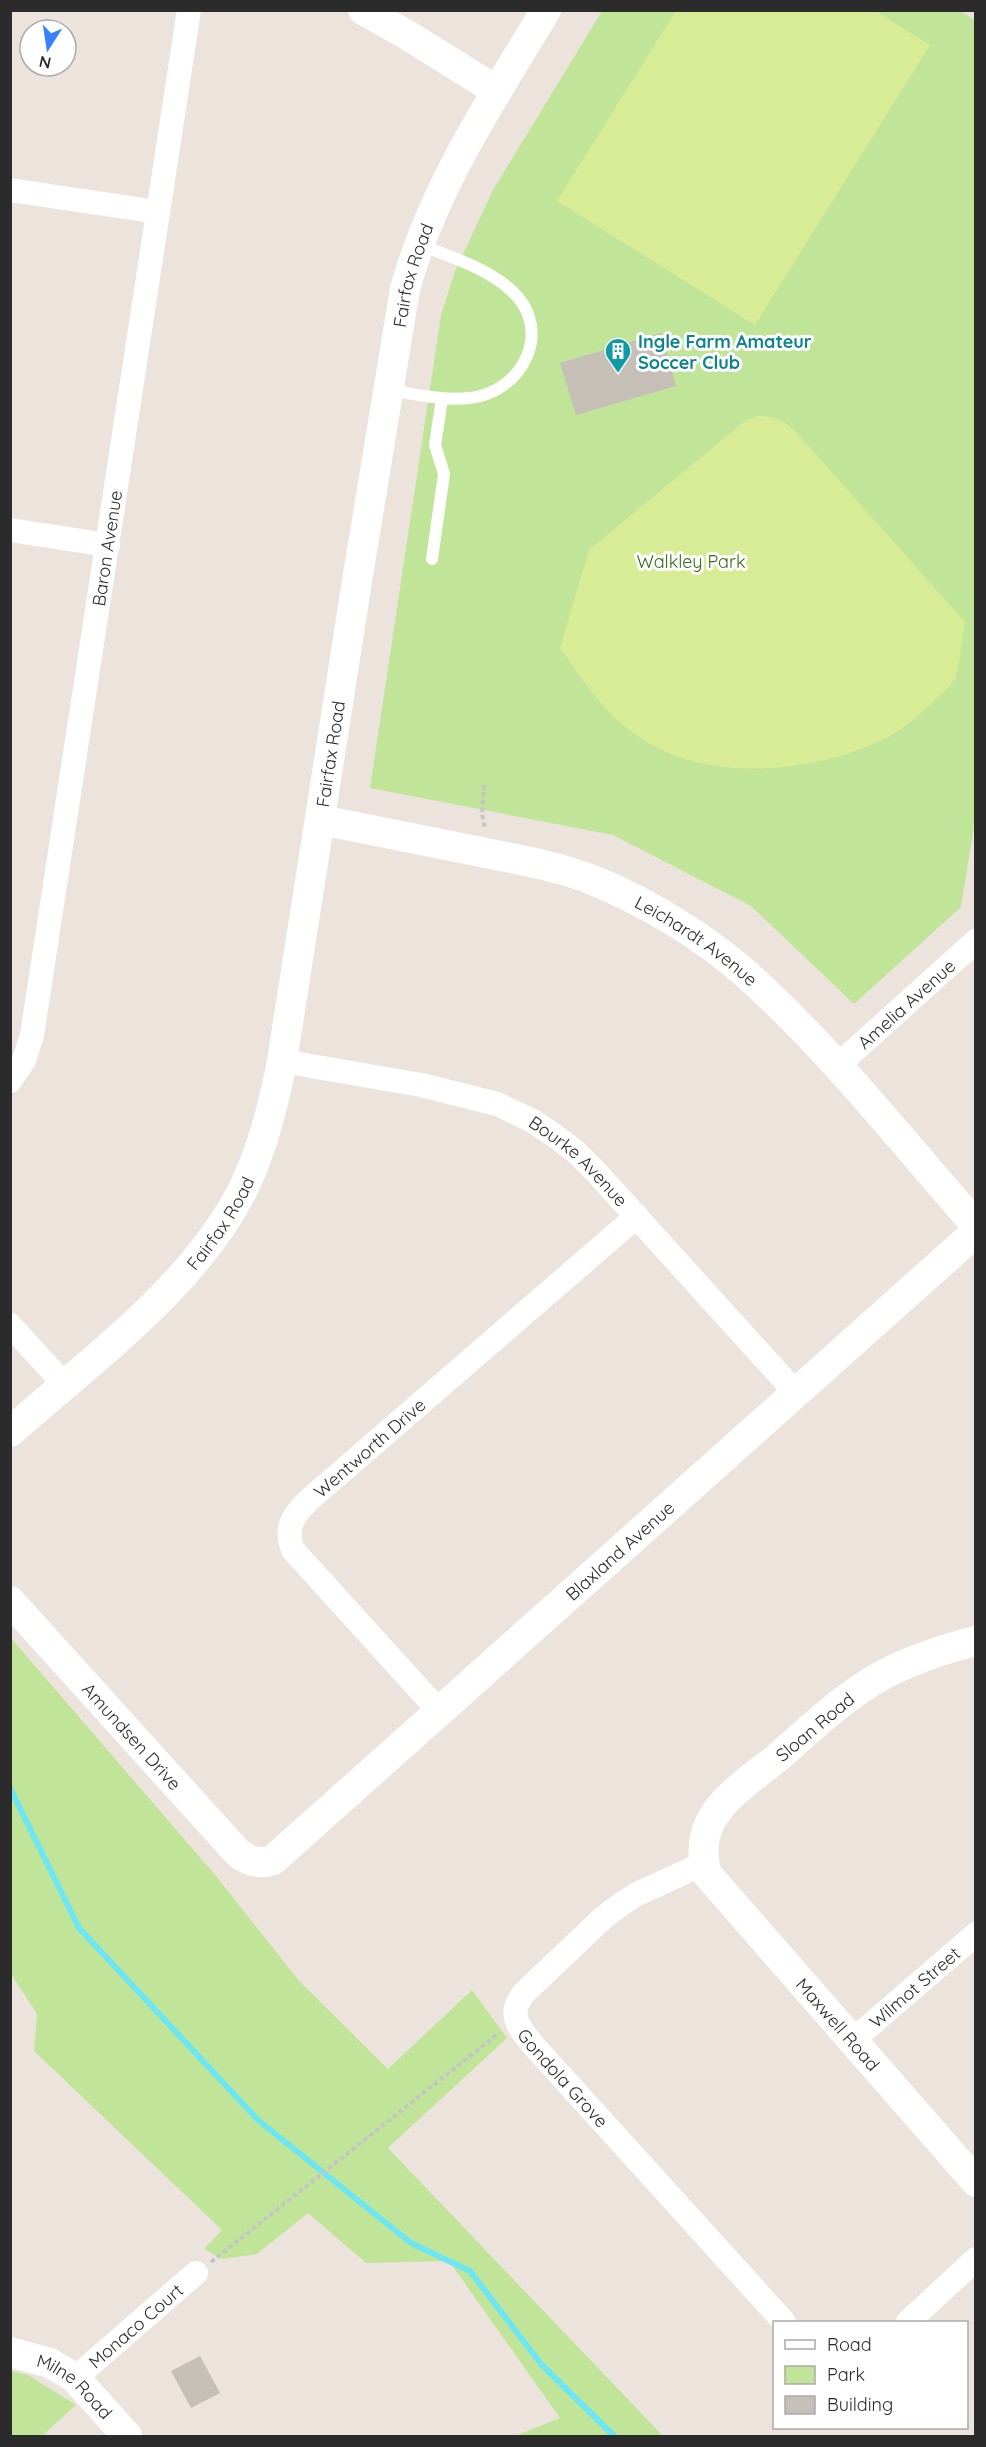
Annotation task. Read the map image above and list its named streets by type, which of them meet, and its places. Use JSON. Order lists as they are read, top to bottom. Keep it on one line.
{"streets":{"street":["Fairfax Road","Baron Avenue","Leichardt Avenue","Amelia Avenue","Bourke Avenue","Wentworth Drive","Blaxland Avenue","Sloan Road","Amundsen Drive","Wilmot Street","Maxwell Road","Gondola Grove","Monaco Court","Milne Road"]},"crossings":[["Fairfax Road","Leichardt Avenue"],["Fairfax Road","Bourke Avenue"],["Leichardt Avenue","Amelia Avenue"],["Bourke Avenue","Wentworth Drive"],["Bourke Avenue","Blaxland Avenue"],["Wentworth Drive","Blaxland Avenue"],["Blaxland Avenue","Amundsen Drive"],["Sloan Road","Maxwell Road"],["Sloan Road","Gondola Grove"],["Wilmot Street","Maxwell Road"],["Maxwell Road","Gondola Grove"],["Monaco Court","Milne Road"]],"parks":["Walkley Park"],"places":{"building":["Ingle Farm Amateur Soccer Club"]},"legend":["Road","Park","Building"],"north":"bottom"}
